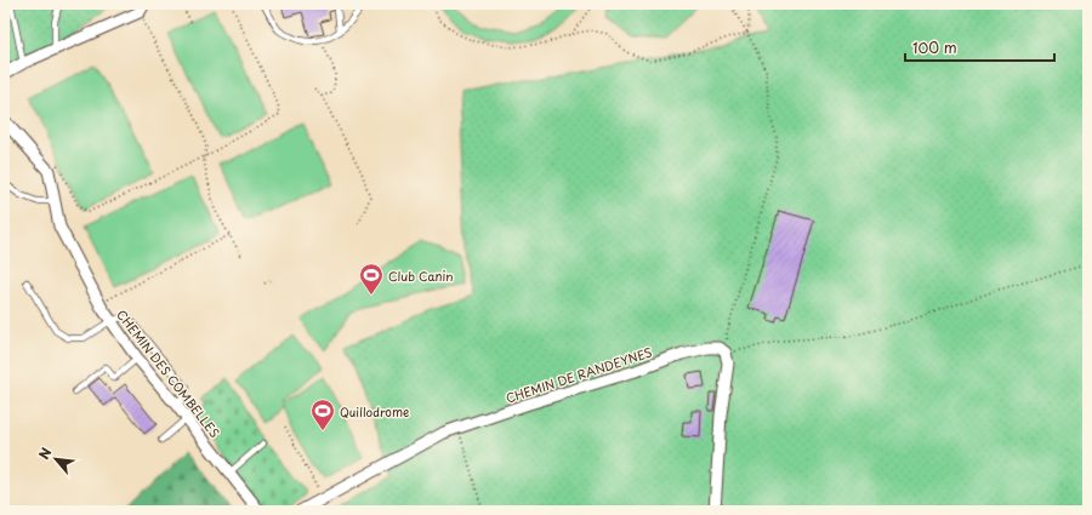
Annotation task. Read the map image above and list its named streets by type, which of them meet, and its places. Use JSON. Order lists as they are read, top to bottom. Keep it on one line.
{"streets":{"street":["CHEMIN DES COMBELLES","CHEMIN DE RANDEYNES"]},"places":{"sports":["Club Canin","Quillodrome"]},"scale_bar":"100 m","north":"top left"}
